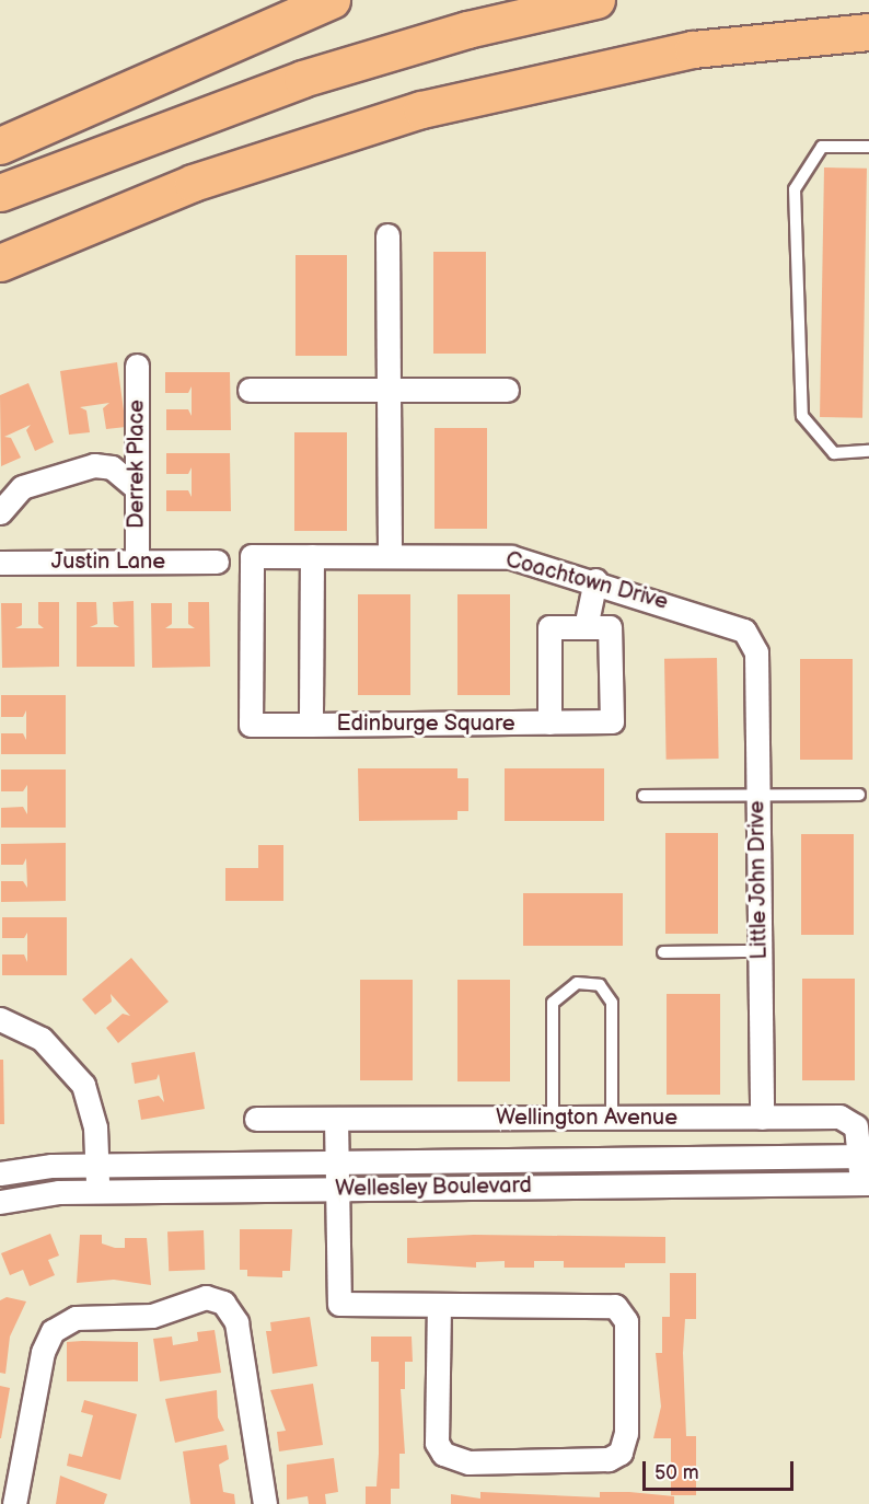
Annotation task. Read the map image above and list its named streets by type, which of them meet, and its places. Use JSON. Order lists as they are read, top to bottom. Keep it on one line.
{"streets":{"street":["Derrek Place","Justin Lane","Coachtown Drive","Edinburge Square","Little John Drive","Wellington Avenue","Wellesley Boulevard"]},"crossings":[["Derrek Place","Justin Lane"],["Coachtown Drive","Edinburge Square"],["Coachtown Drive","Little John Drive"],["Little John Drive","Wellington Avenue"],["Wellington Avenue","Wellesley Boulevard"]],"scale_bar":"50 m"}
